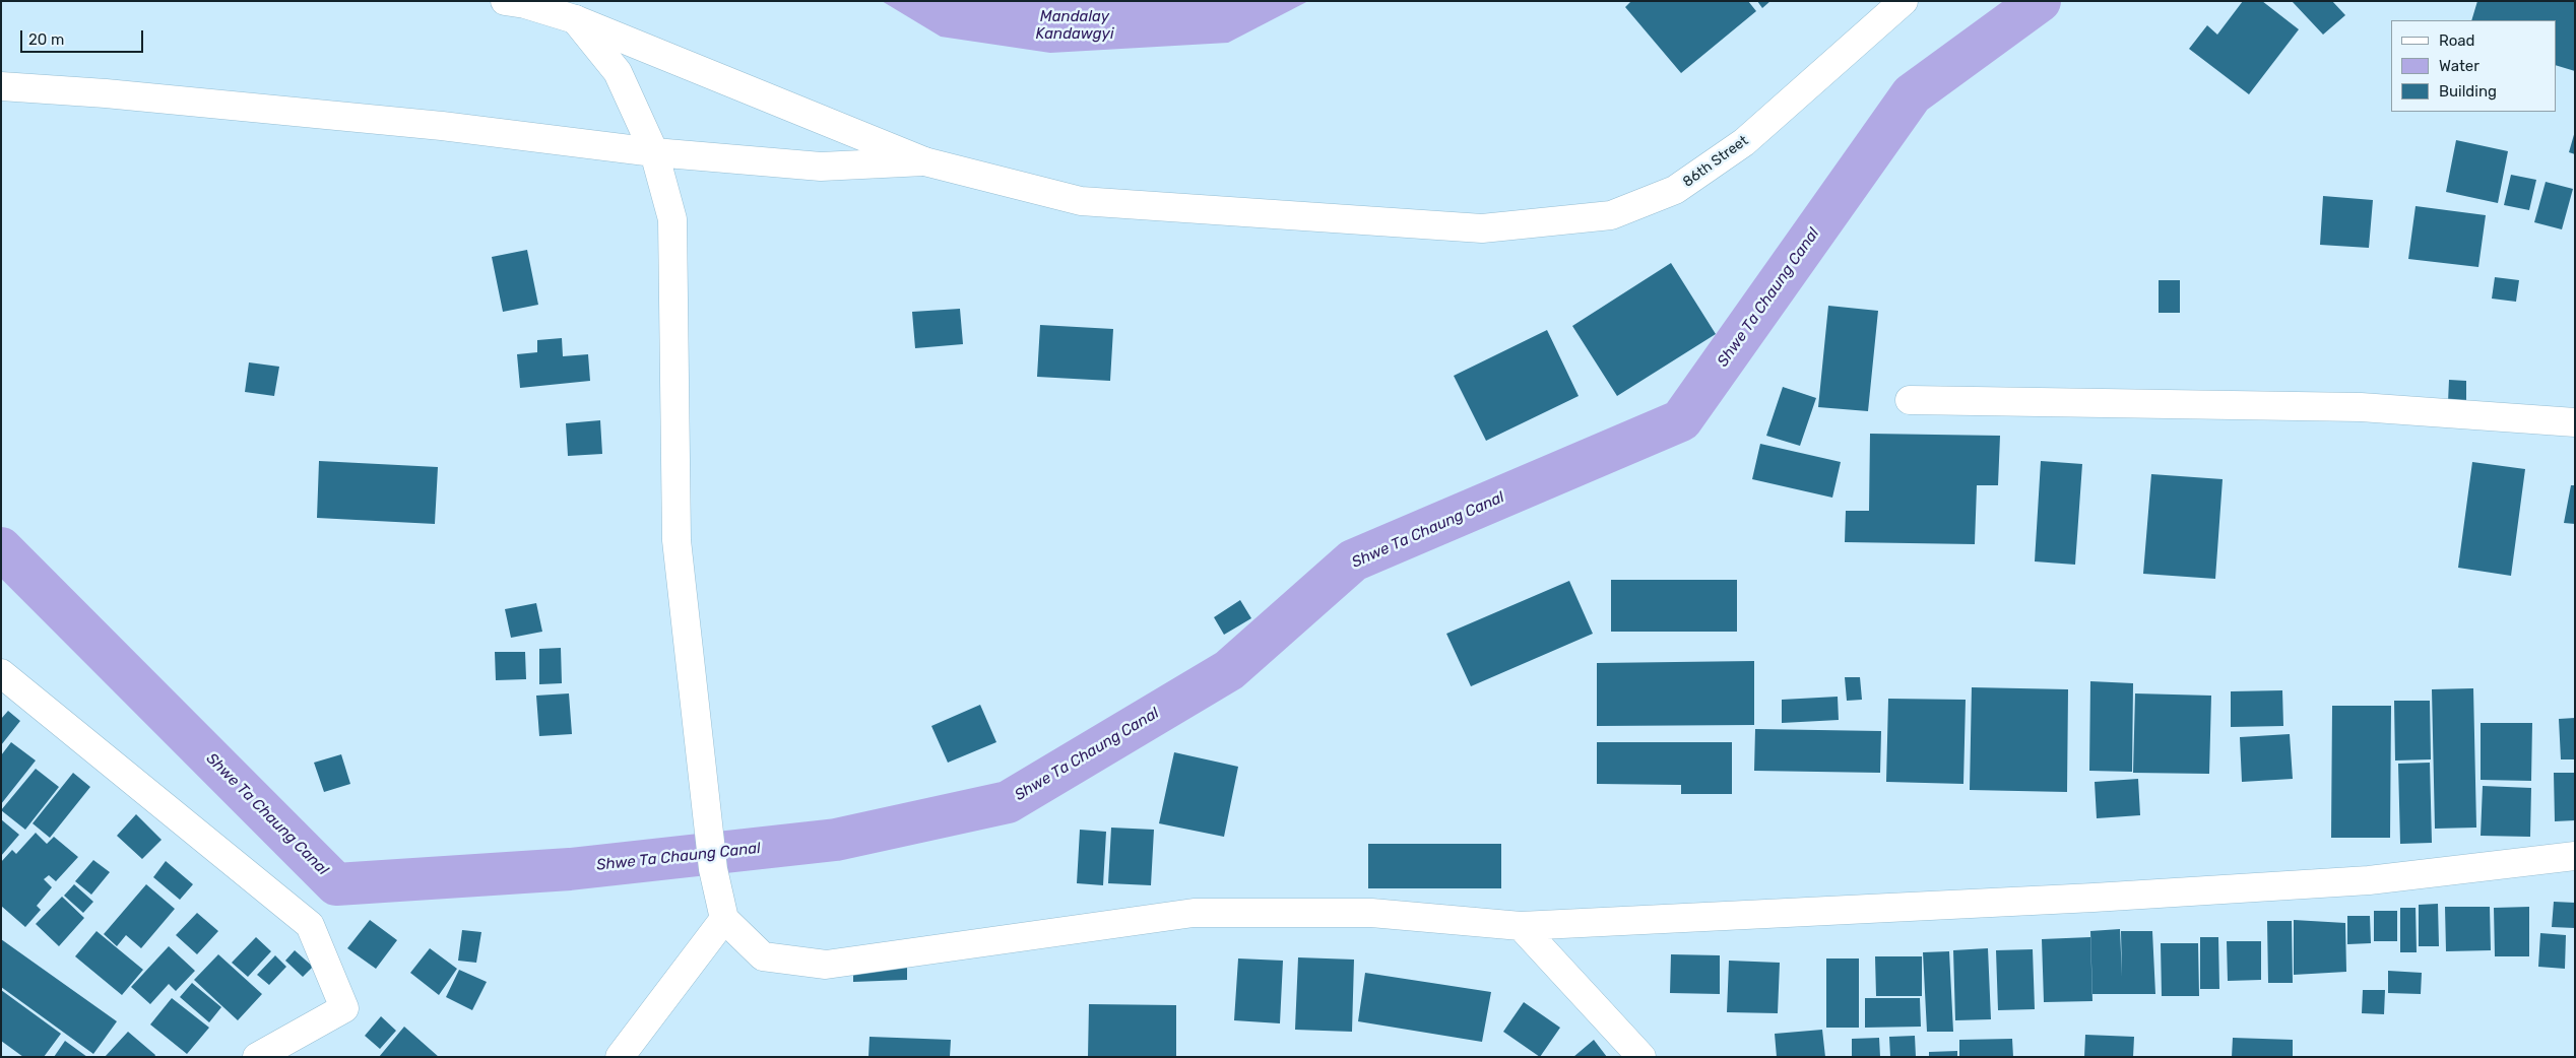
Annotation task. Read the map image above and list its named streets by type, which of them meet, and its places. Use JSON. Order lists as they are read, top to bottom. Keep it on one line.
{"streets":{"street":["86th Street"]},"water":["Mandalay Kandawgyi","Shwe Ta Chaung Canal"],"legend":["Road","Water","Building"],"scale_bar":"20 m"}
